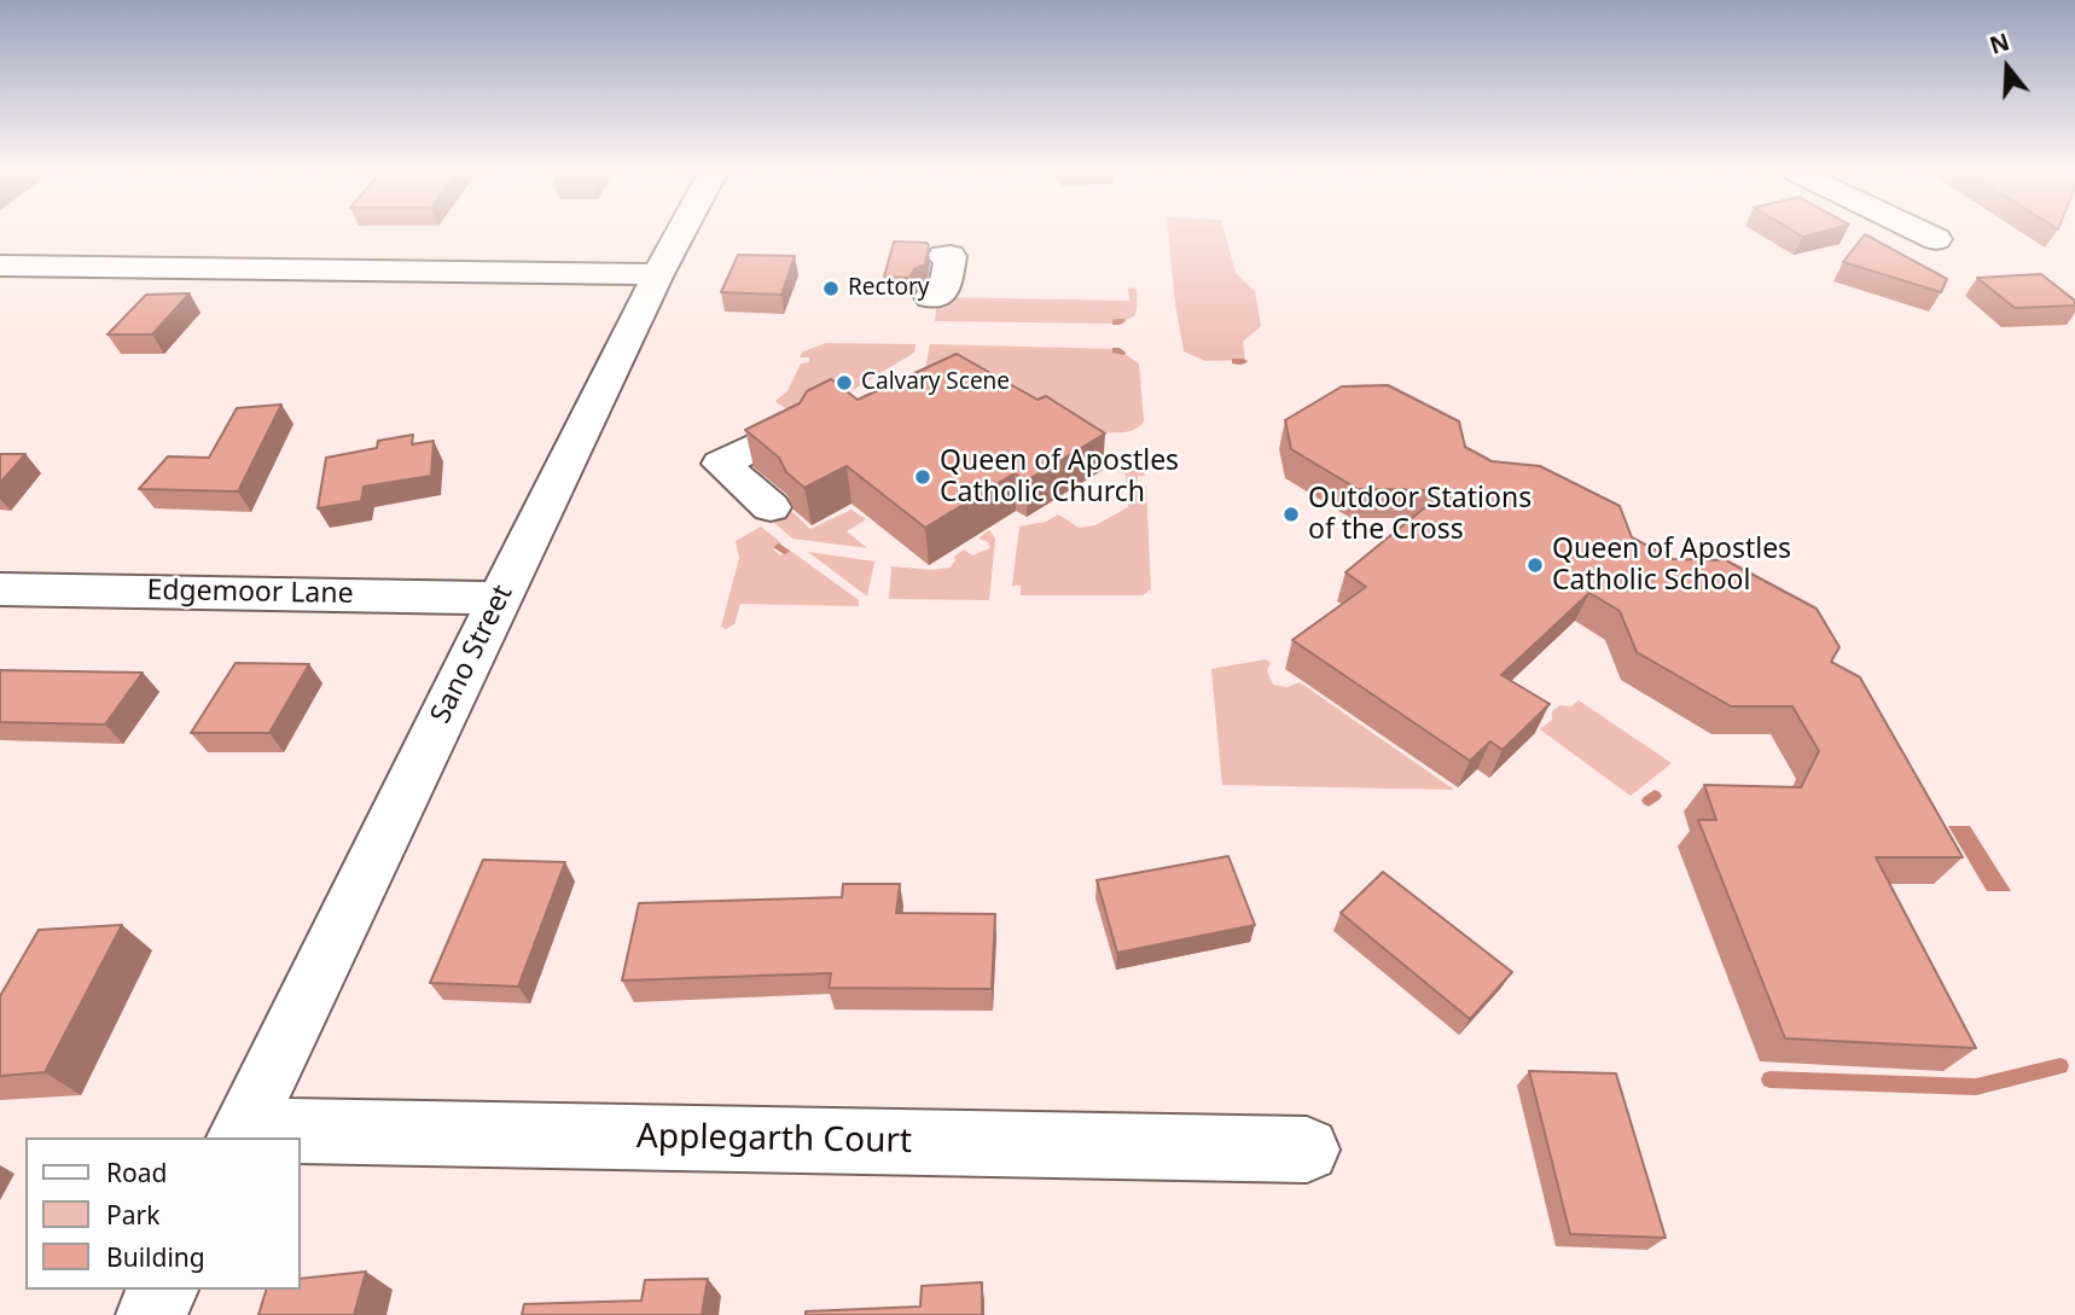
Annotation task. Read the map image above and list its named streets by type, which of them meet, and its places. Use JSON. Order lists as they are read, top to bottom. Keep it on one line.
{"streets":{"street":["Edgemoor Lane","Sano Street","Applegarth Court"]},"crossings":[["Edgemoor Lane","Sano Street"],["Sano Street","Applegarth Court"]],"places":["Rectory","Calvary Scene","Queen of Apostles Catholic Church","Outdoor Stations of the Cross","Queen of Apostles Catholic School"],"legend":["Road","Park","Building"],"north":"top"}
